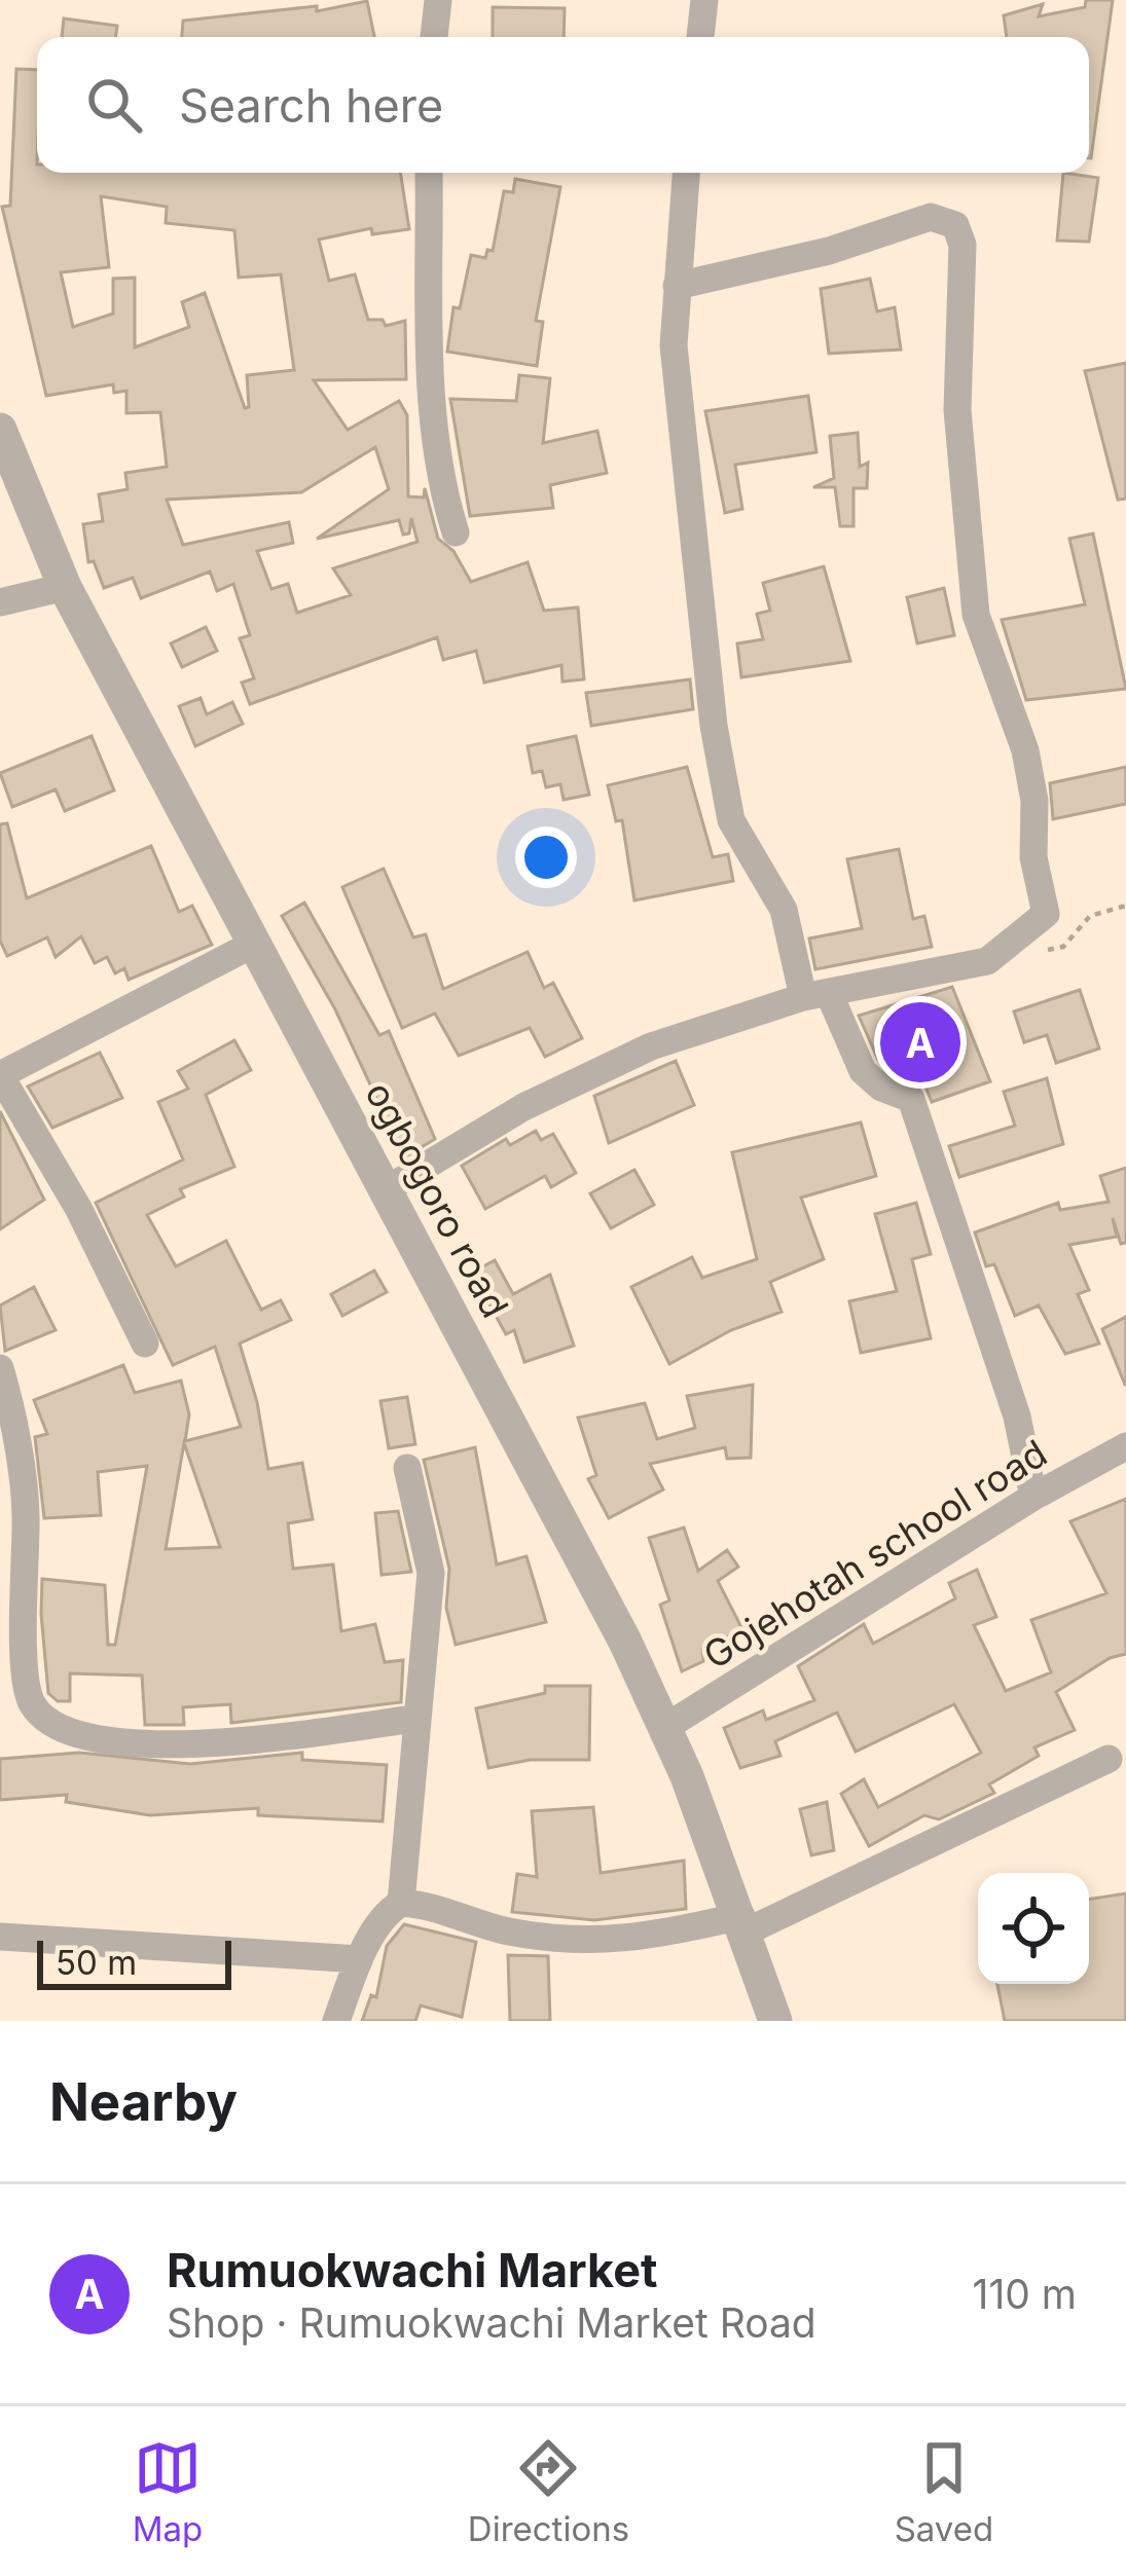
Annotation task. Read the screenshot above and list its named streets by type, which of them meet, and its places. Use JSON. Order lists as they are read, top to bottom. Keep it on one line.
{"streets":{"street":["ogbogoro road","Gojehotah school road"]},"crossings":[["ogbogoro road","Gojehotah school road"]],"scale_bar":"50 m","page":{"search":"Search here","pins":"A","scale":"50 m","heading":"Nearby","list":[{"mark":"A","name":"Rumuokwachi Market","note":"Shop · Rumuokwachi Market Road","value":"110 m"}],"nav":["Map","Directions","Saved"]}}
